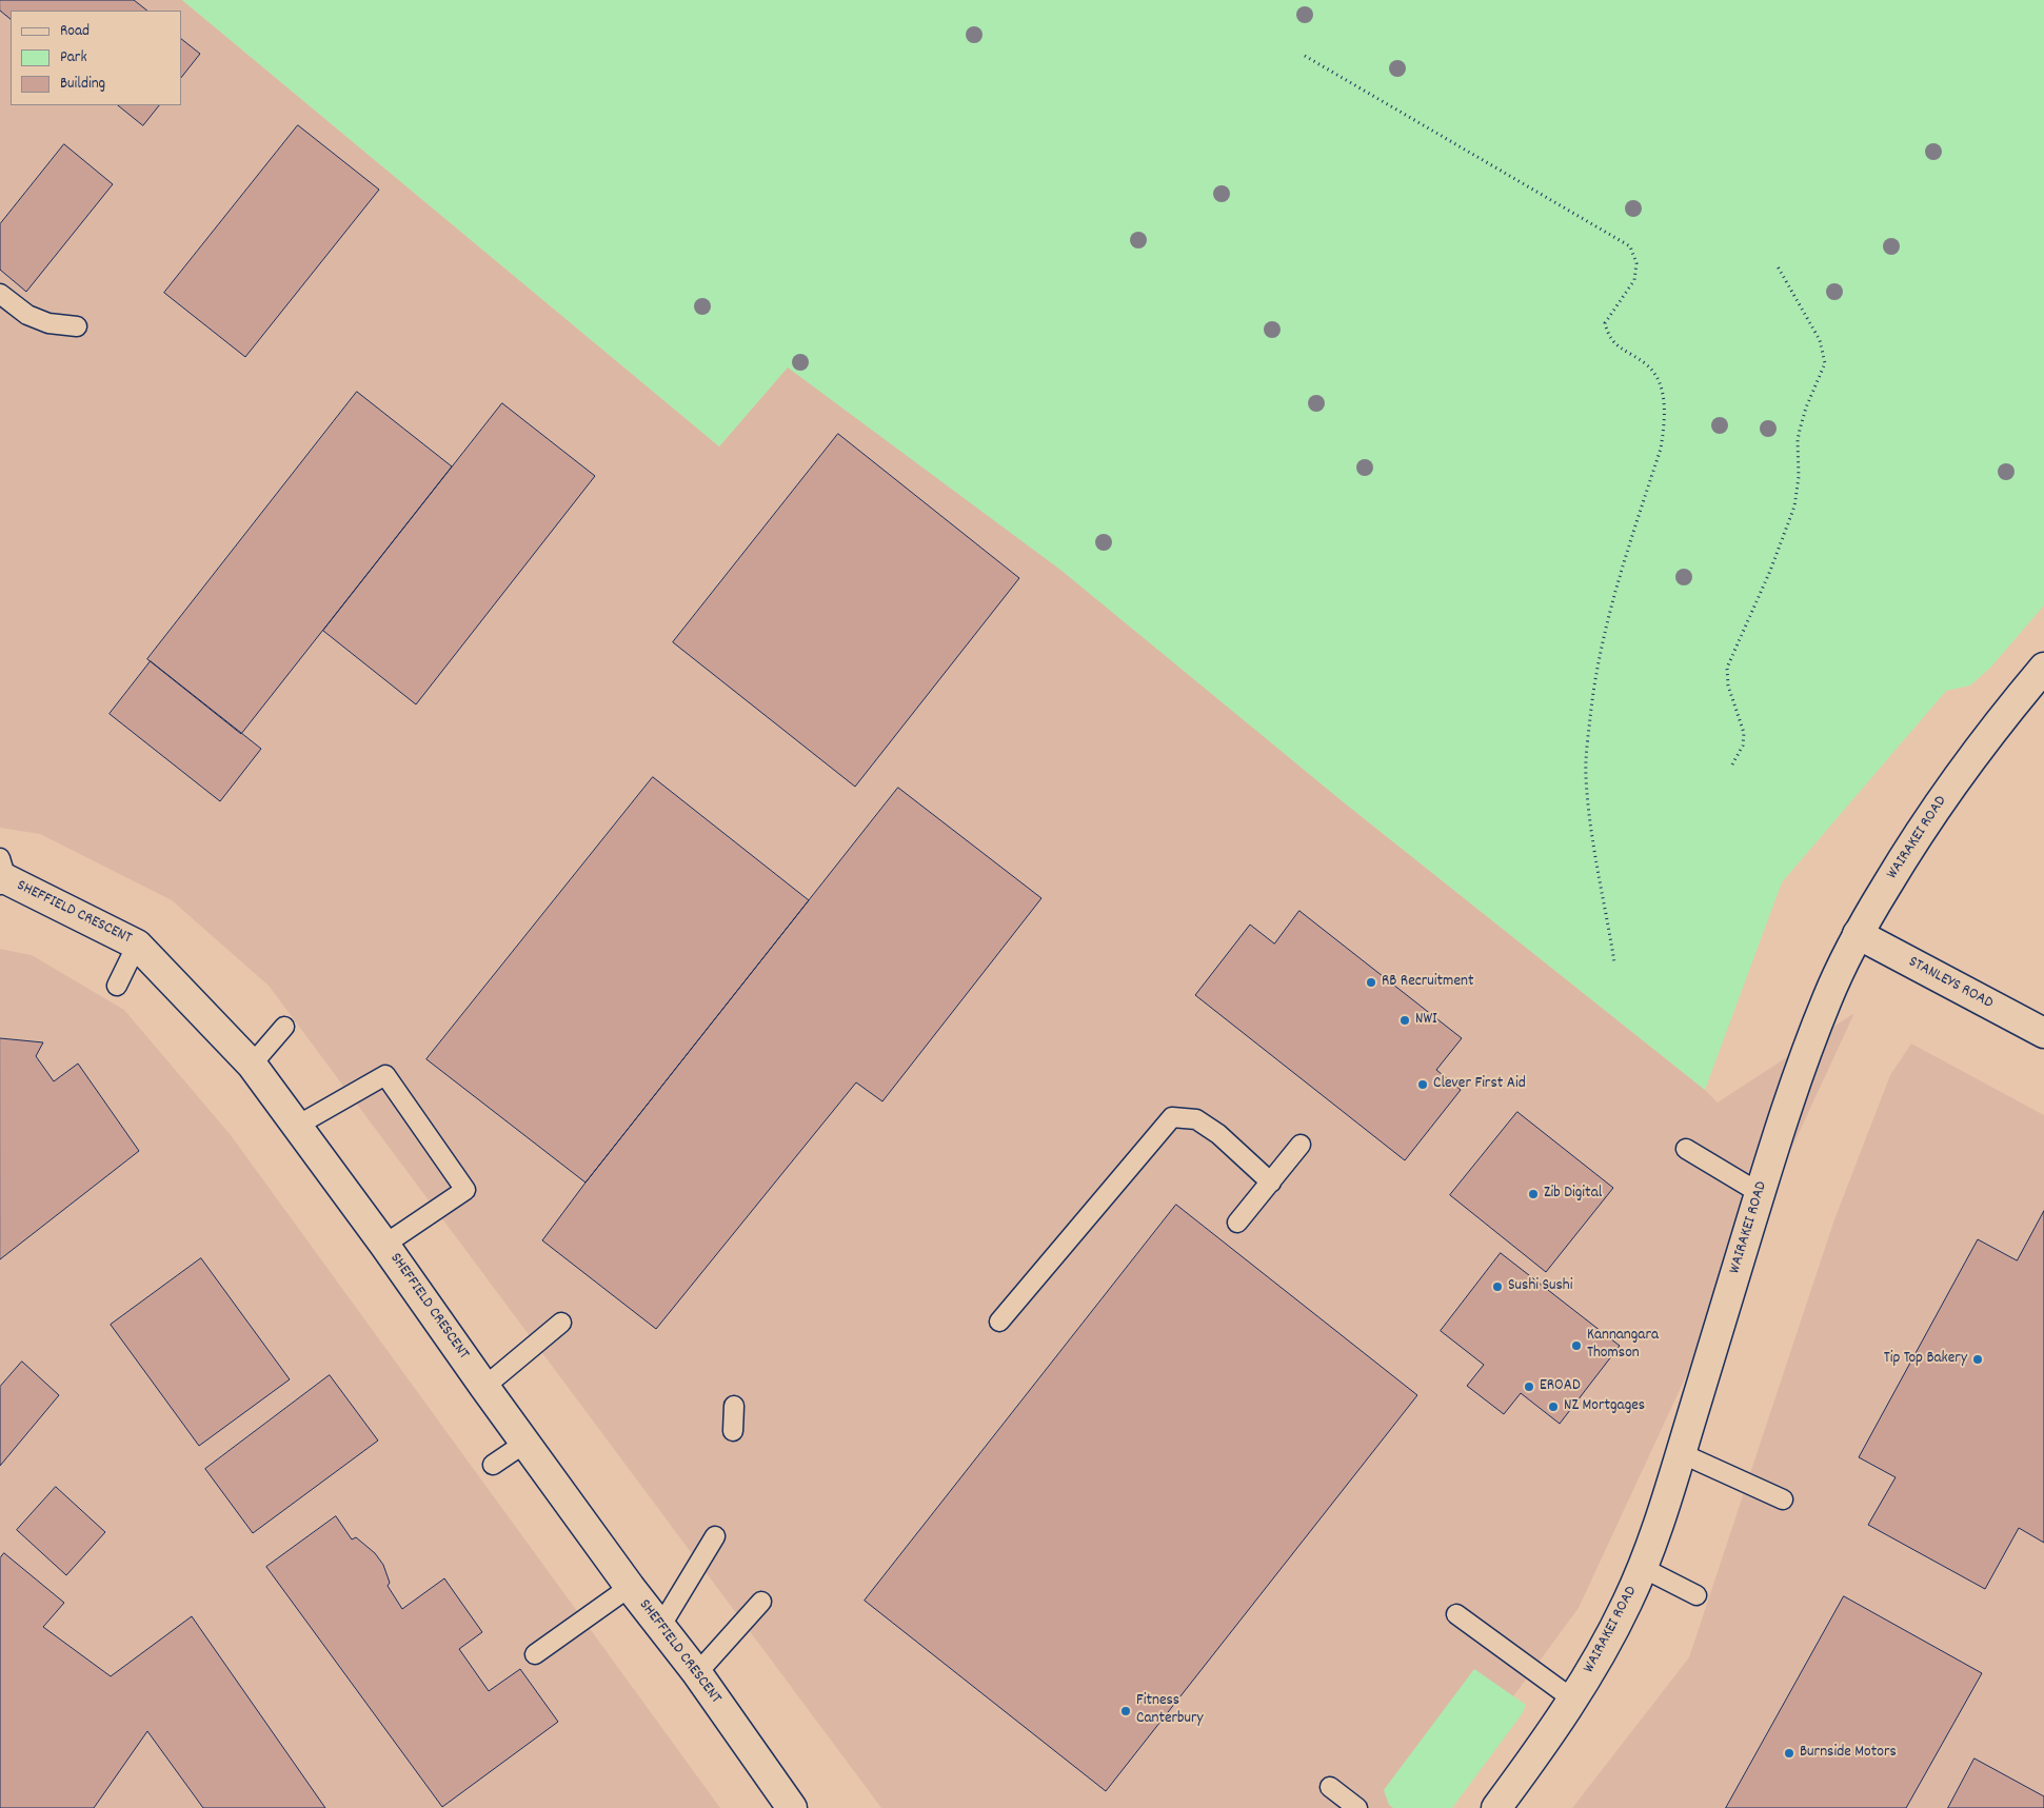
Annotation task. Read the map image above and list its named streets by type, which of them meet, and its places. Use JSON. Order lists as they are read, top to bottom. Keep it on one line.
{"streets":{"street":["WAIRAKEI ROAD","SHEFFIELD CRESCENT","STANLEYS ROAD"]},"crossings":[["WAIRAKEI ROAD","STANLEYS ROAD"]],"places":["RB Recruitment","NWI","Clever First Aid","Zib Digital","Sushi Sushi","Kannangara Thomson","Tip Top Bakery","EROAD","NZ Mortgages","Fitness Canterbury","Burnside Motors"],"legend":["Road","Park","Building"]}
